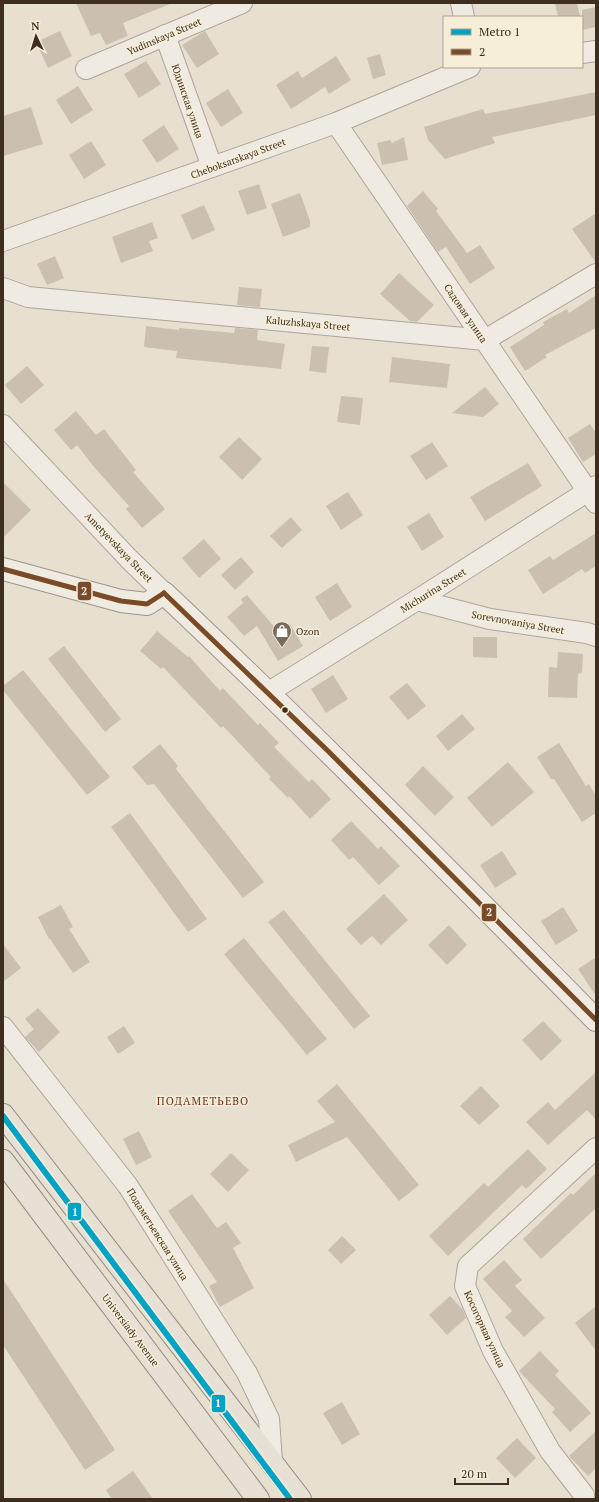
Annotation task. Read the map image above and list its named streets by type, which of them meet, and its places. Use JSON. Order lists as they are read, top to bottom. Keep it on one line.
{"streets":{"main road":["Universiady Avenue"],"street":["Yudinskaya Street","Юдинская улица","Cheboksarskaya Street","Садовая улица","Kaluzhskaya Street","Ametyevskaya Street","Michurina Street","Sorevnovaniya Street","Подаметьевская улица","Косогорная улица"]},"crossings":[["Yudinskaya Street","Юдинская улица"],["Юдинская улица","Cheboksarskaya Street"],["Cheboksarskaya Street","Садовая улица"],["Садовая улица","Kaluzhskaya Street"],["Садовая улица","Michurina Street"],["Ametyevskaya Street","Michurina Street"],["Michurina Street","Sorevnovaniya Street"]],"districts":["ПОДАМЕТЬЕВО"],"places":{"shop":["Ozon"]},"lines":["transit line 2","metro line 1"],"legend":["Metro 1","2"],"scale_bar":"20 m","north":"top"}
